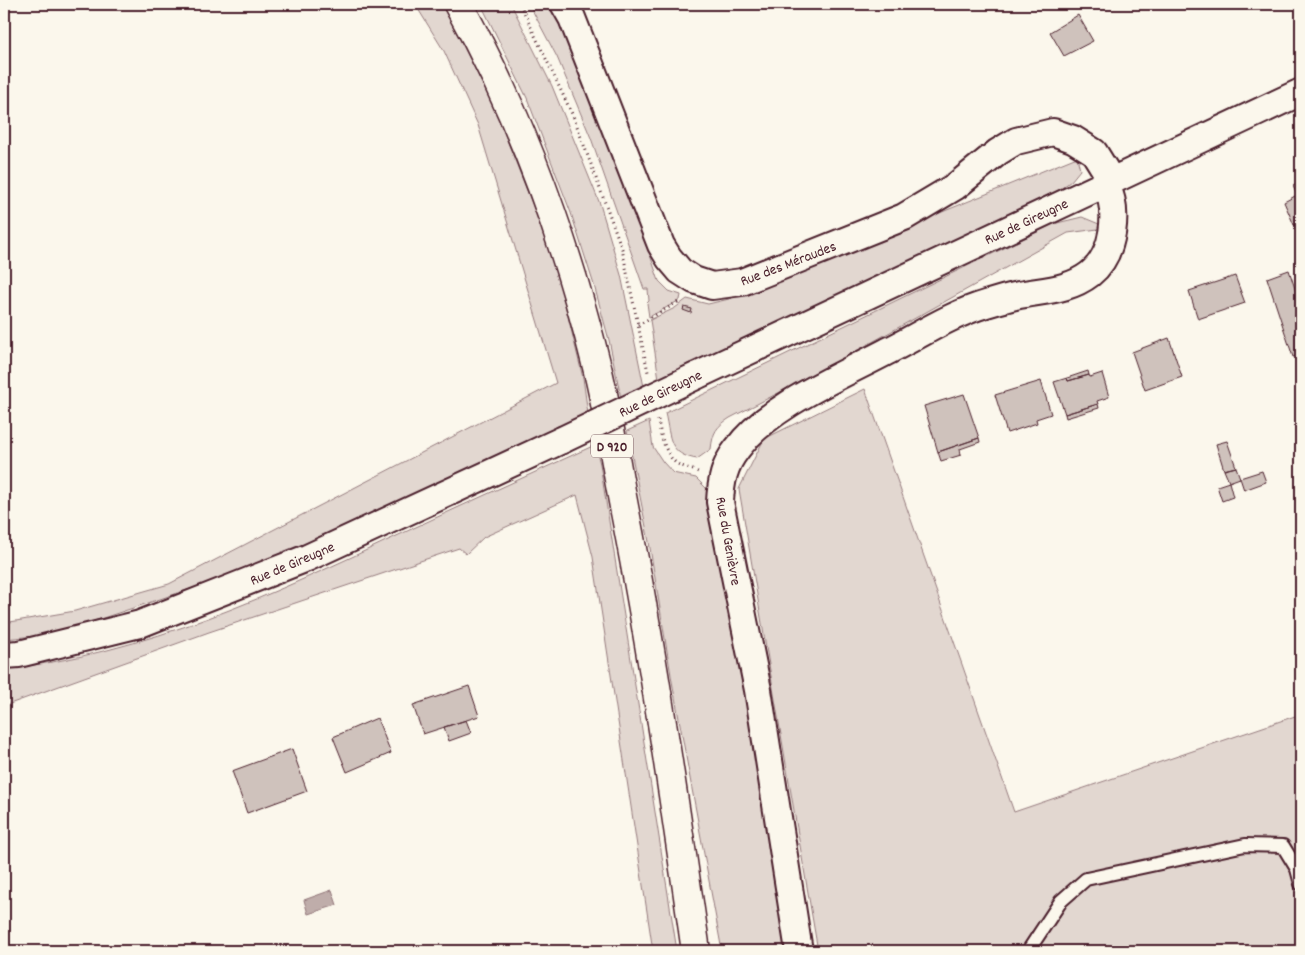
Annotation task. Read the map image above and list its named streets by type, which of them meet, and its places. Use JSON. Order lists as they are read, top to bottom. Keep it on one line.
{"streets":{"main road":["D 920"],"street":["Rue de Gireugne","Rue des Méraudes","Rue du Genièvre"]},"crossings":[["Rue de Gireugne","Rue des Méraudes"],["Rue de Gireugne","Rue du Genièvre"],["Rue des Méraudes","Rue du Genièvre"]]}
